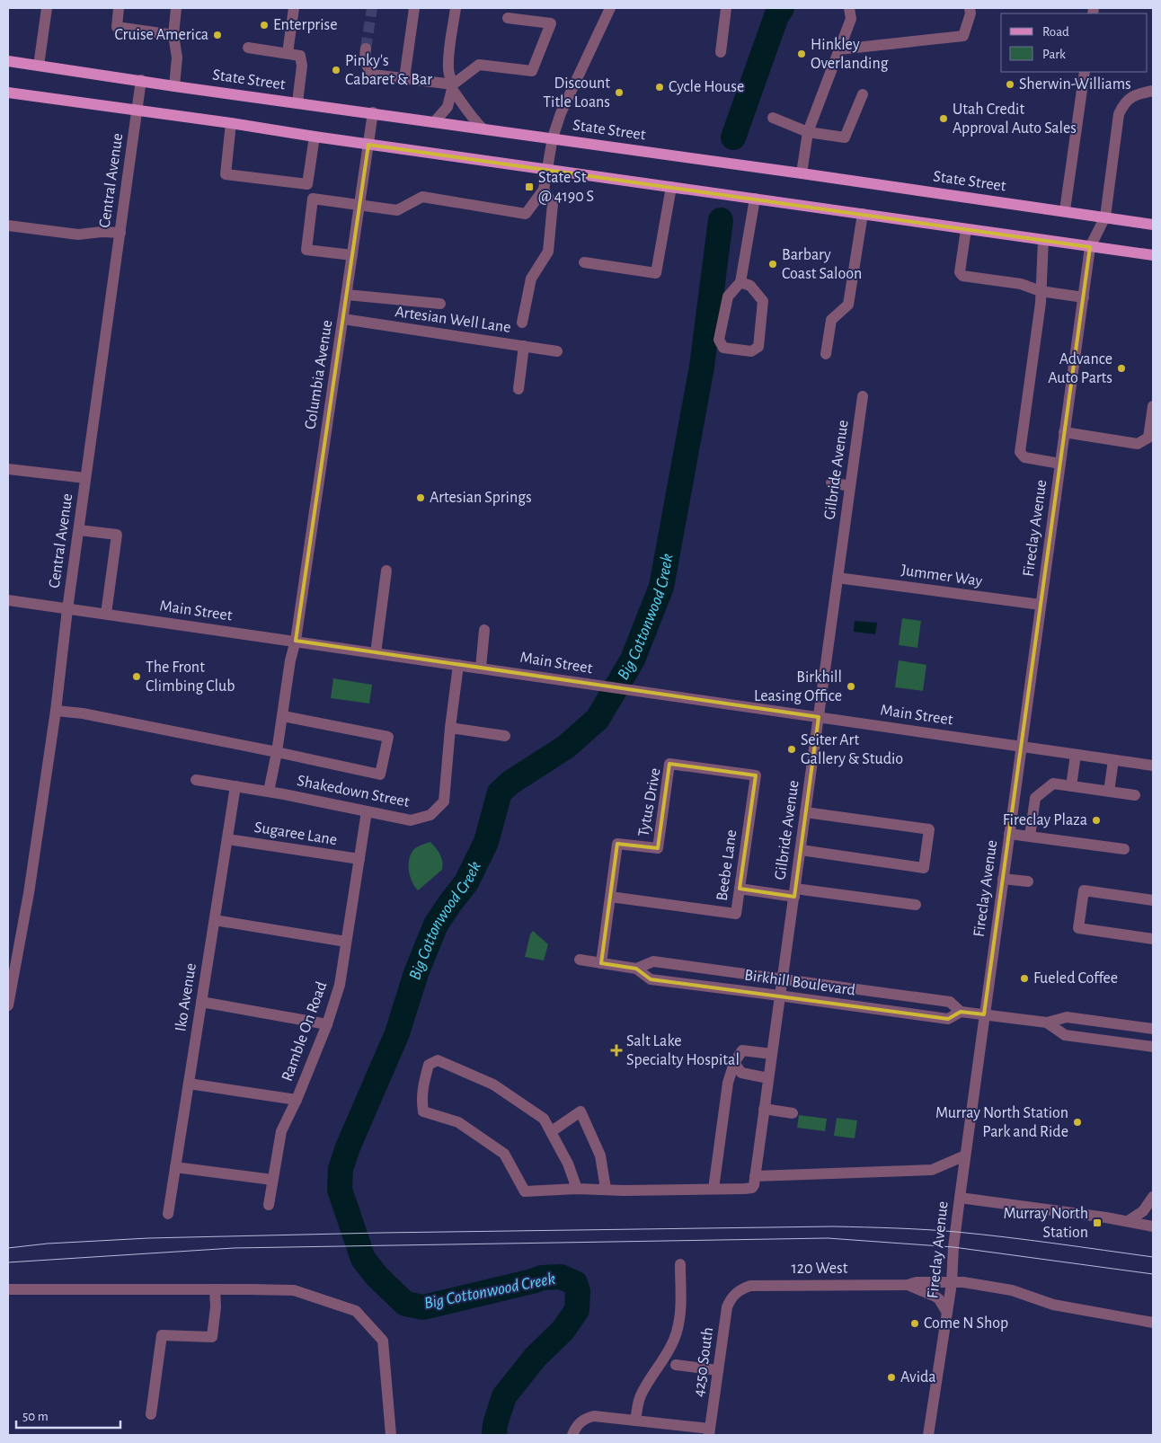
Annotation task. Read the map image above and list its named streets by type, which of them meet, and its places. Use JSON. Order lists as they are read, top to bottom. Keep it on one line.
{"streets":{"main road":["State Street"],"street":["Central Avenue","Artesian Well Lane","Columbia Avenue","Gilbride Avenue","Fireclay Avenue","Jummer Way","Main Street","Shakedown Street","Tytus Drive","Sugaree Lane","Beebe Lane","Birkhill Boulevard","Iko Avenue","Ramble On Road","120 West","4250 South"]},"crossings":[["State Street","Central Avenue"],["State Street","Columbia Avenue"],["State Street","Fireclay Avenue"],["Central Avenue","Main Street"],["Artesian Well Lane","Columbia Avenue"],["Columbia Avenue","Main Street"],["Columbia Avenue","Shakedown Street"],["Gilbride Avenue","Jummer Way"],["Gilbride Avenue","Main Street"],["Gilbride Avenue","Birkhill Boulevard"],["Fireclay Avenue","Jummer Way"],["Fireclay Avenue","Main Street"],["Fireclay Avenue","Birkhill Boulevard"],["Fireclay Avenue","120 West"],["Main Street","Shakedown Street"],["Shakedown Street","Iko Avenue"],["Shakedown Street","Ramble On Road"],["Tytus Drive","Beebe Lane"],["Tytus Drive","Birkhill Boulevard"],["Sugaree Lane","Iko Avenue"],["Sugaree Lane","Ramble On Road"],["120 West","4250 South"]],"water":["Big Cottonwood Creek"],"places":{"other":["Enterprise","Cruise America","Hinkley Overlanding","Pinky's Cabaret & Bar","Sherwin-Williams","Cycle House","Discount Title Loans","Utah Credit Approval Auto Sales","Barbary Coast Saloon","Advance Auto Parts","Artesian Springs","The Front Climbing Club","Birkhill Leasing Office","Seiter Art Gallery & Studio","Fireclay Plaza","Fueled Coffee","Murray North Station Park and Ride","Come N Shop","Avida"],"transit":["State St @ 4190 S","Murray North Station"],"health":["Salt Lake Specialty Hospital"]},"legend":["Road","Park"],"scale_bar":"50 m"}
